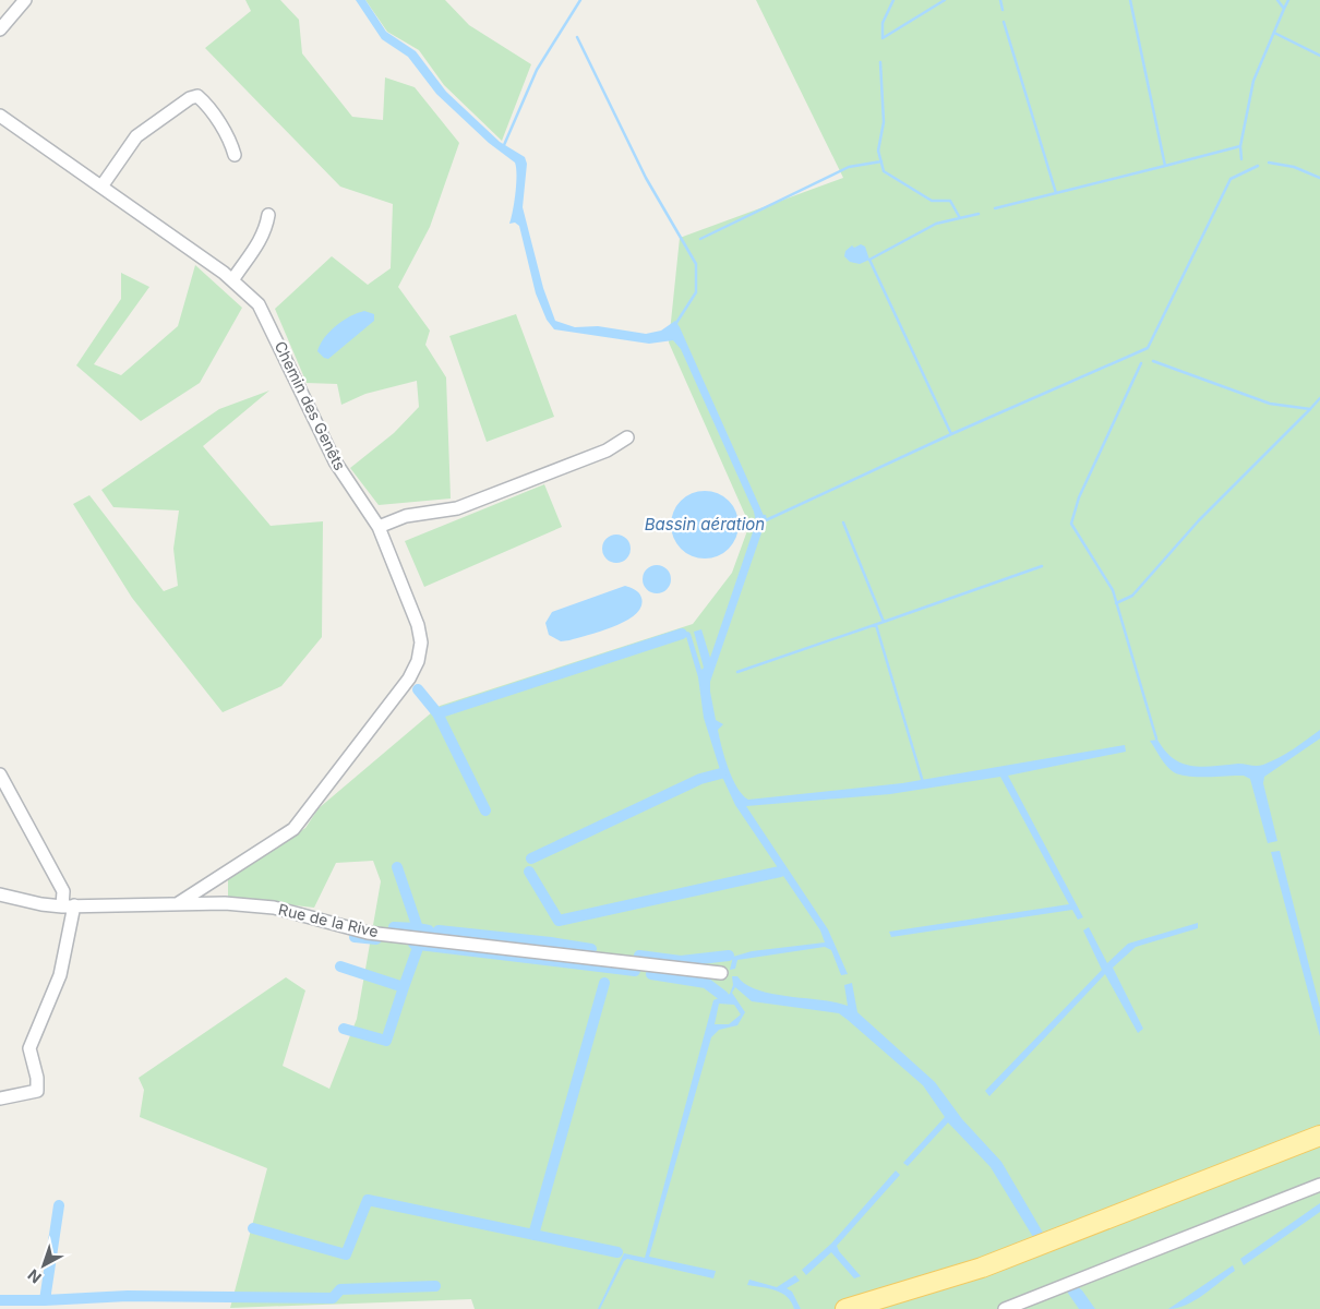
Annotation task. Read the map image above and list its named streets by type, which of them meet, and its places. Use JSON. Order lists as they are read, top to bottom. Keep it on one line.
{"streets":{"street":["Chemin des Genêts","Rue de la Rive"]},"crossings":[["Chemin des Genêts","Rue de la Rive"]],"water":["Bassin aération"],"north":"bottom left"}
